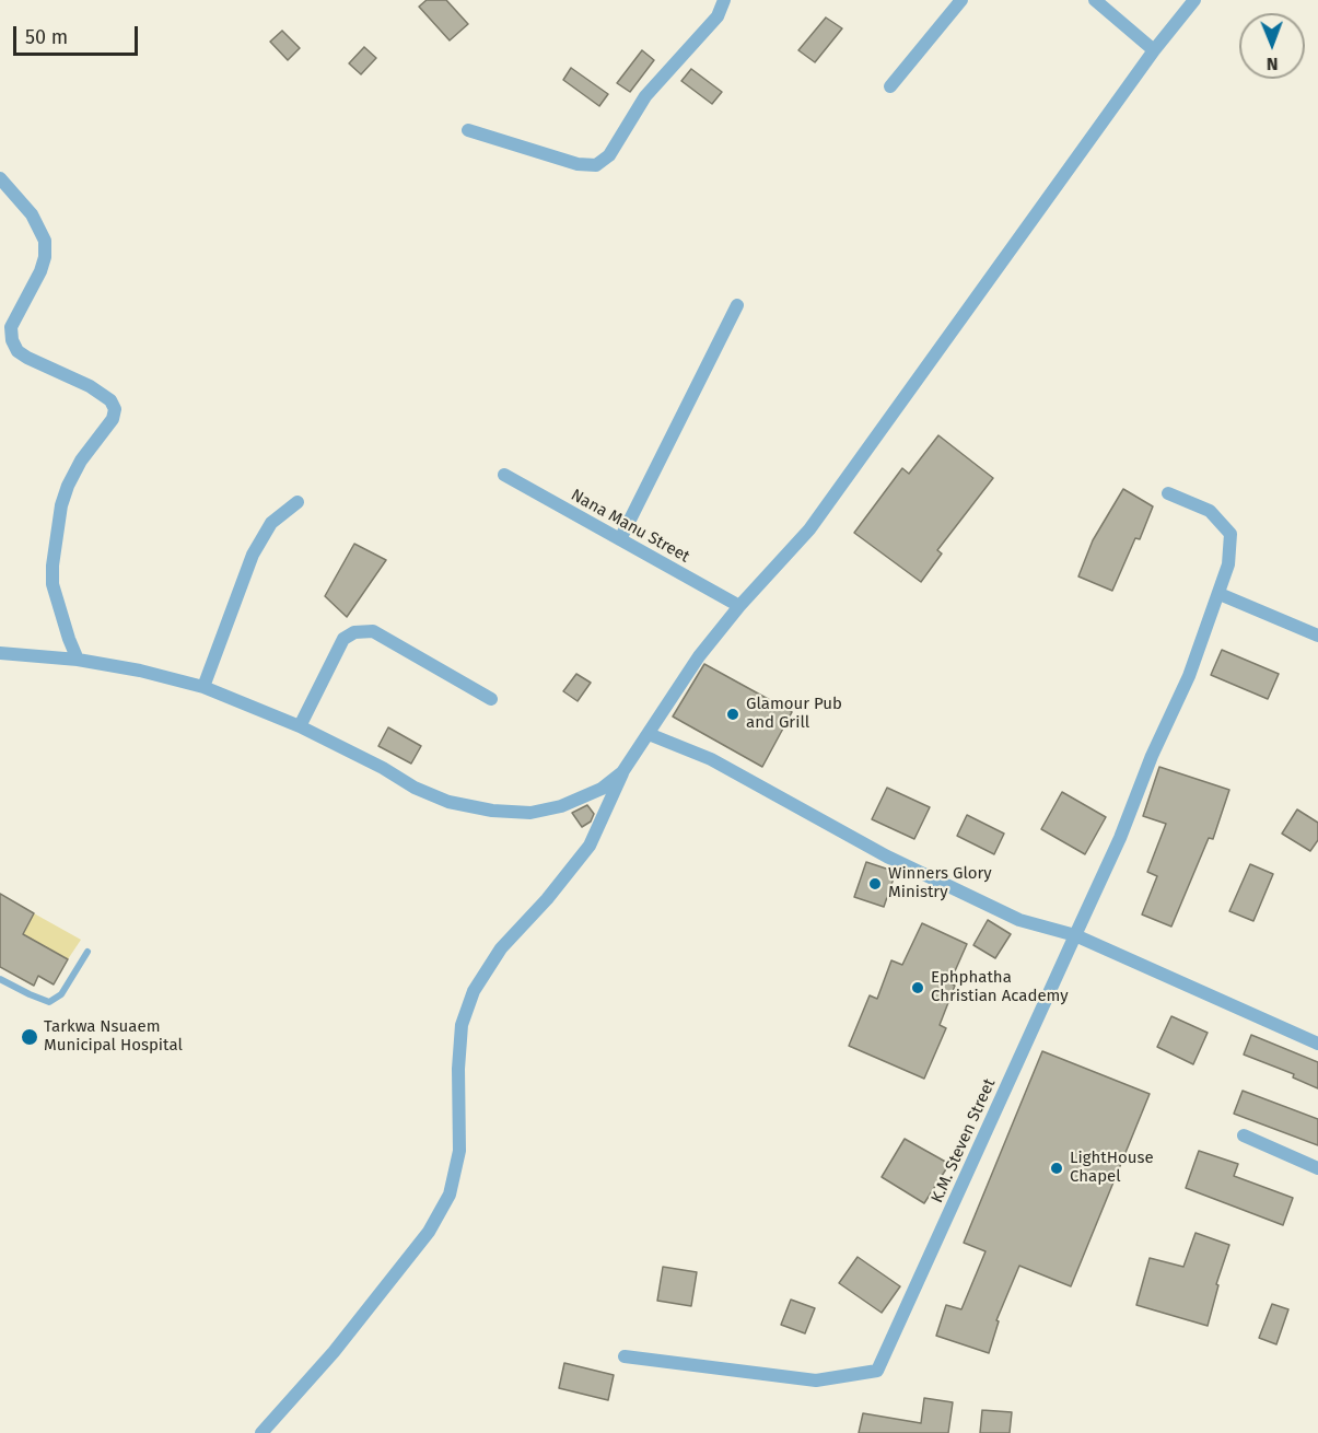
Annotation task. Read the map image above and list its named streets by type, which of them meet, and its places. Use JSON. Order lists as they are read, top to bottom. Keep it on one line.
{"streets":{"street":["Nana Manu Street","K.M. Steven Street"]},"places":["Glamour Pub and Grill","Winners Glory Ministry","Ephphatha Christian Academy","Tarkwa Nsuaem Municipal Hospital","LightHouse Chapel"],"scale_bar":"50 m","north":"bottom"}
